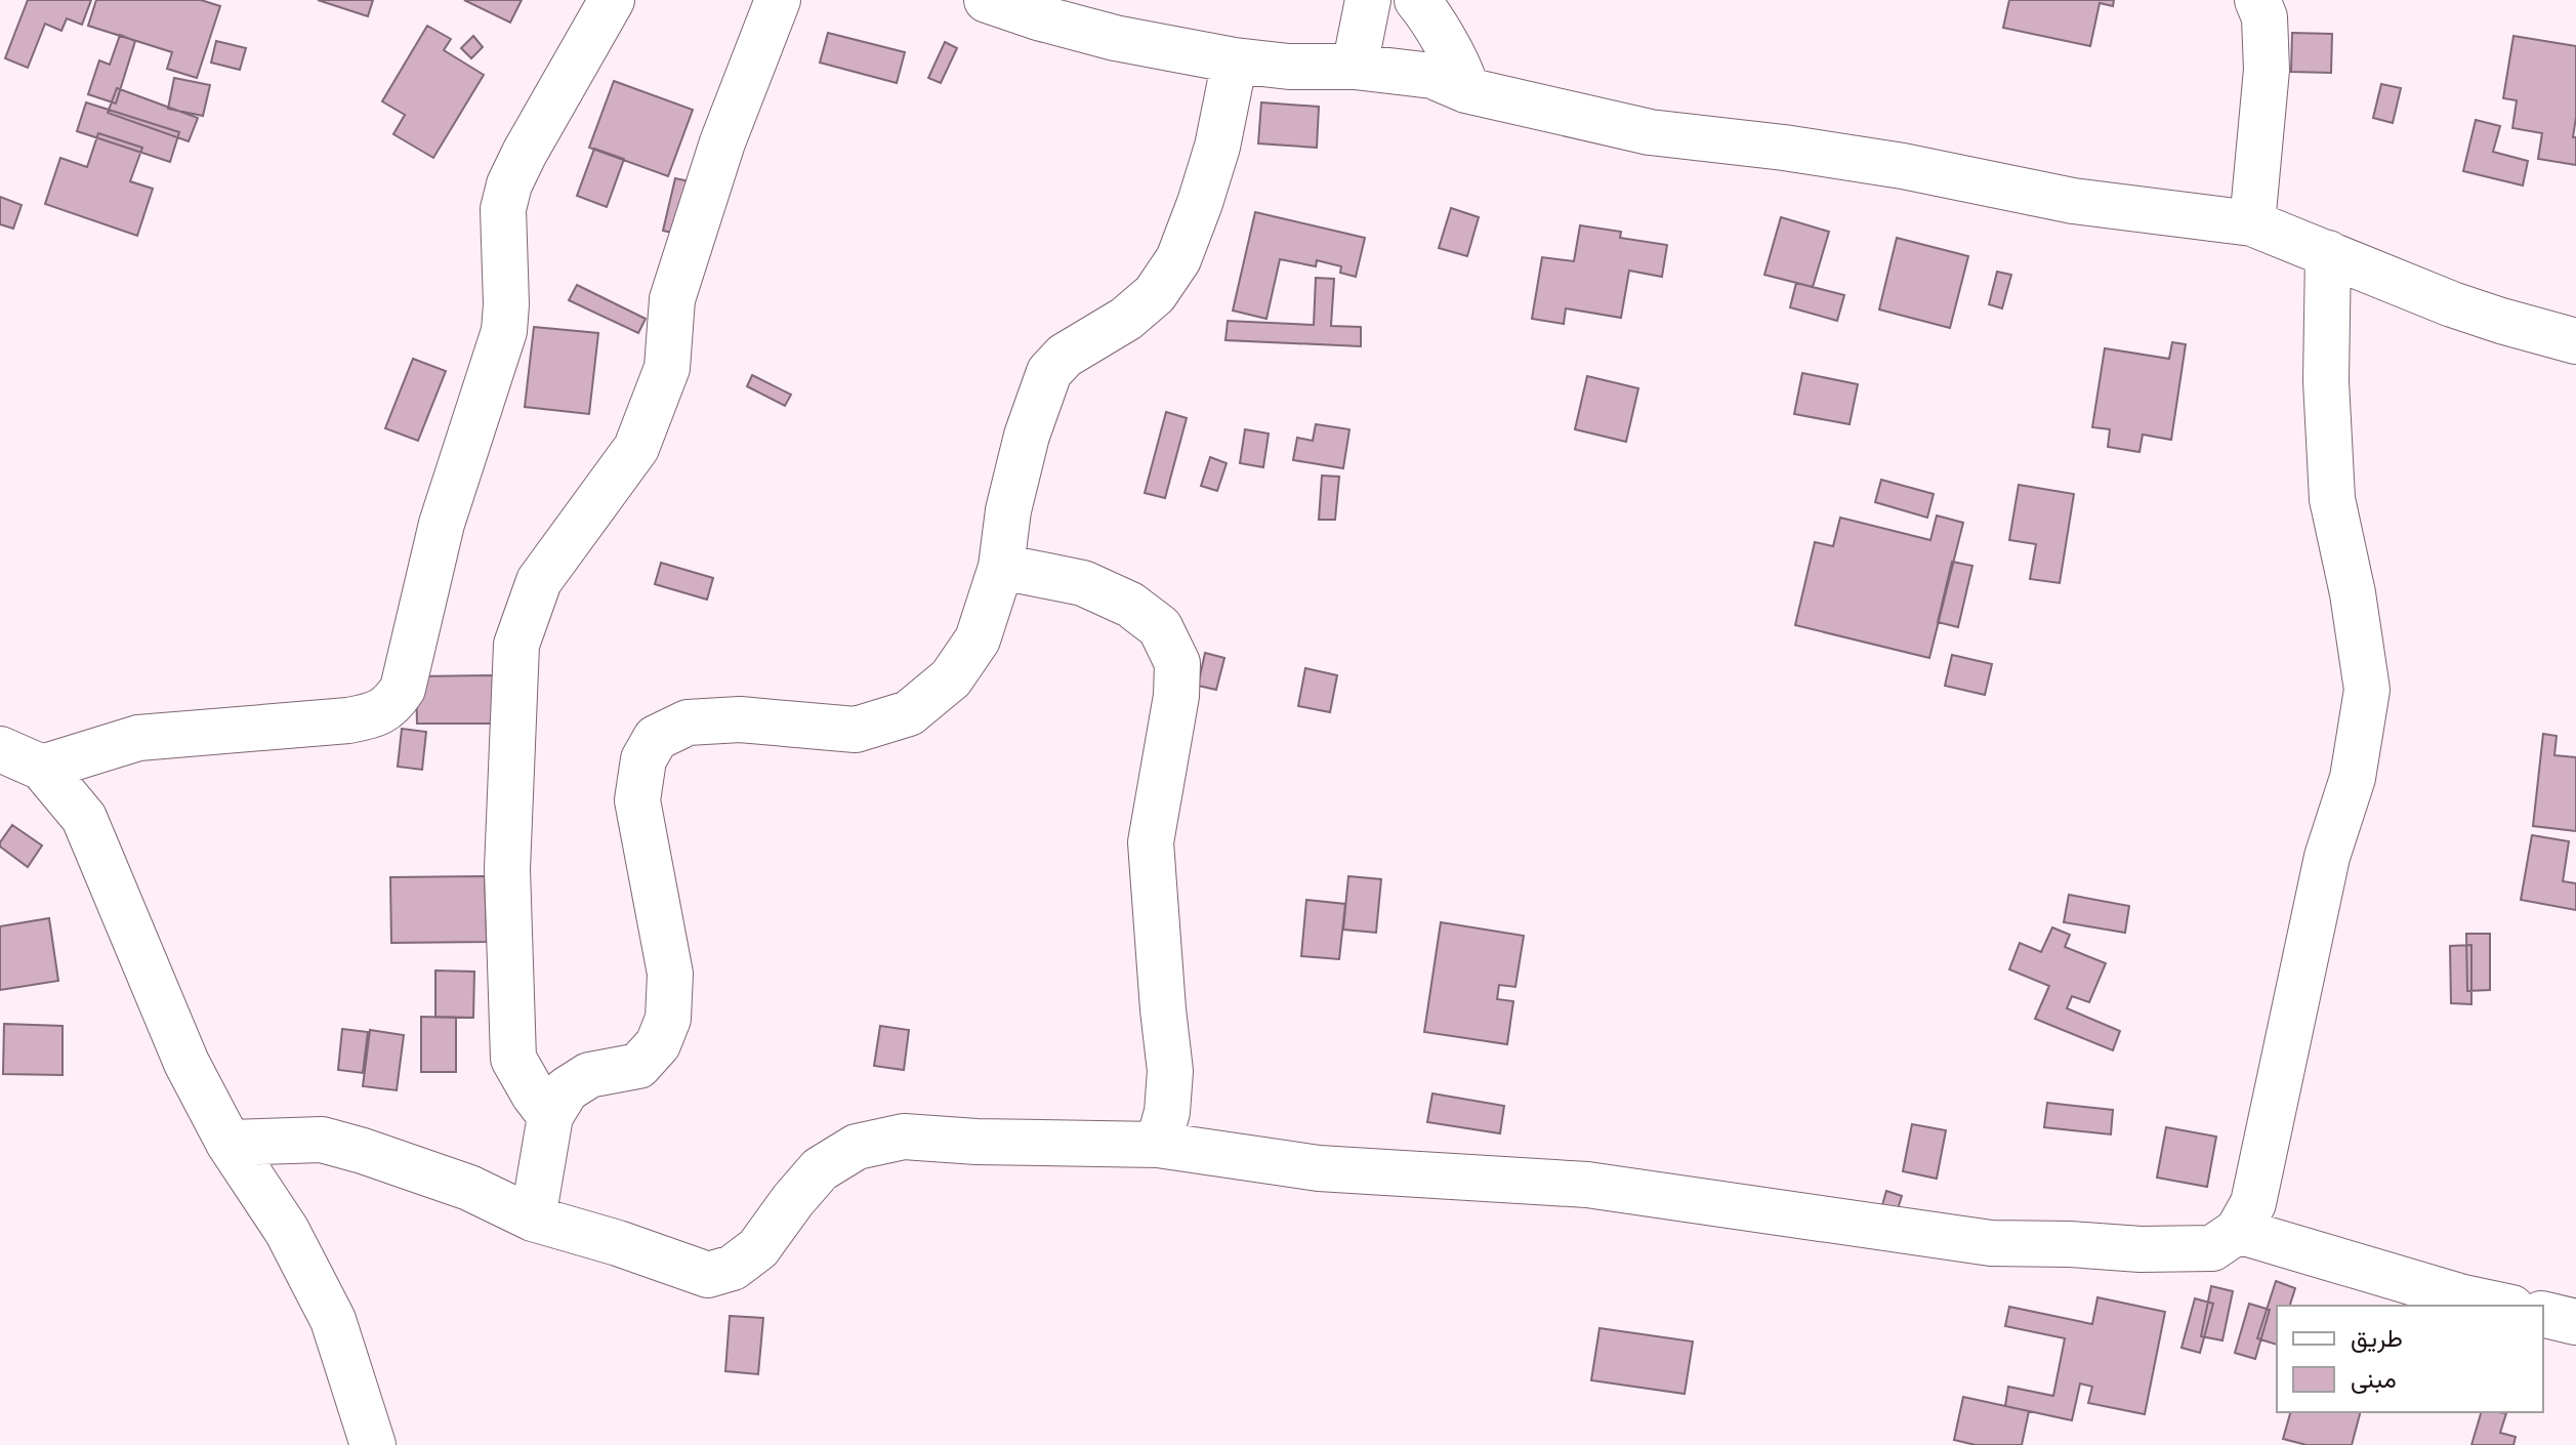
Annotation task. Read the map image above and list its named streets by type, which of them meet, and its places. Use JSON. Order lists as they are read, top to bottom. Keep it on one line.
{"legend":["طريق","مبنى"]}
